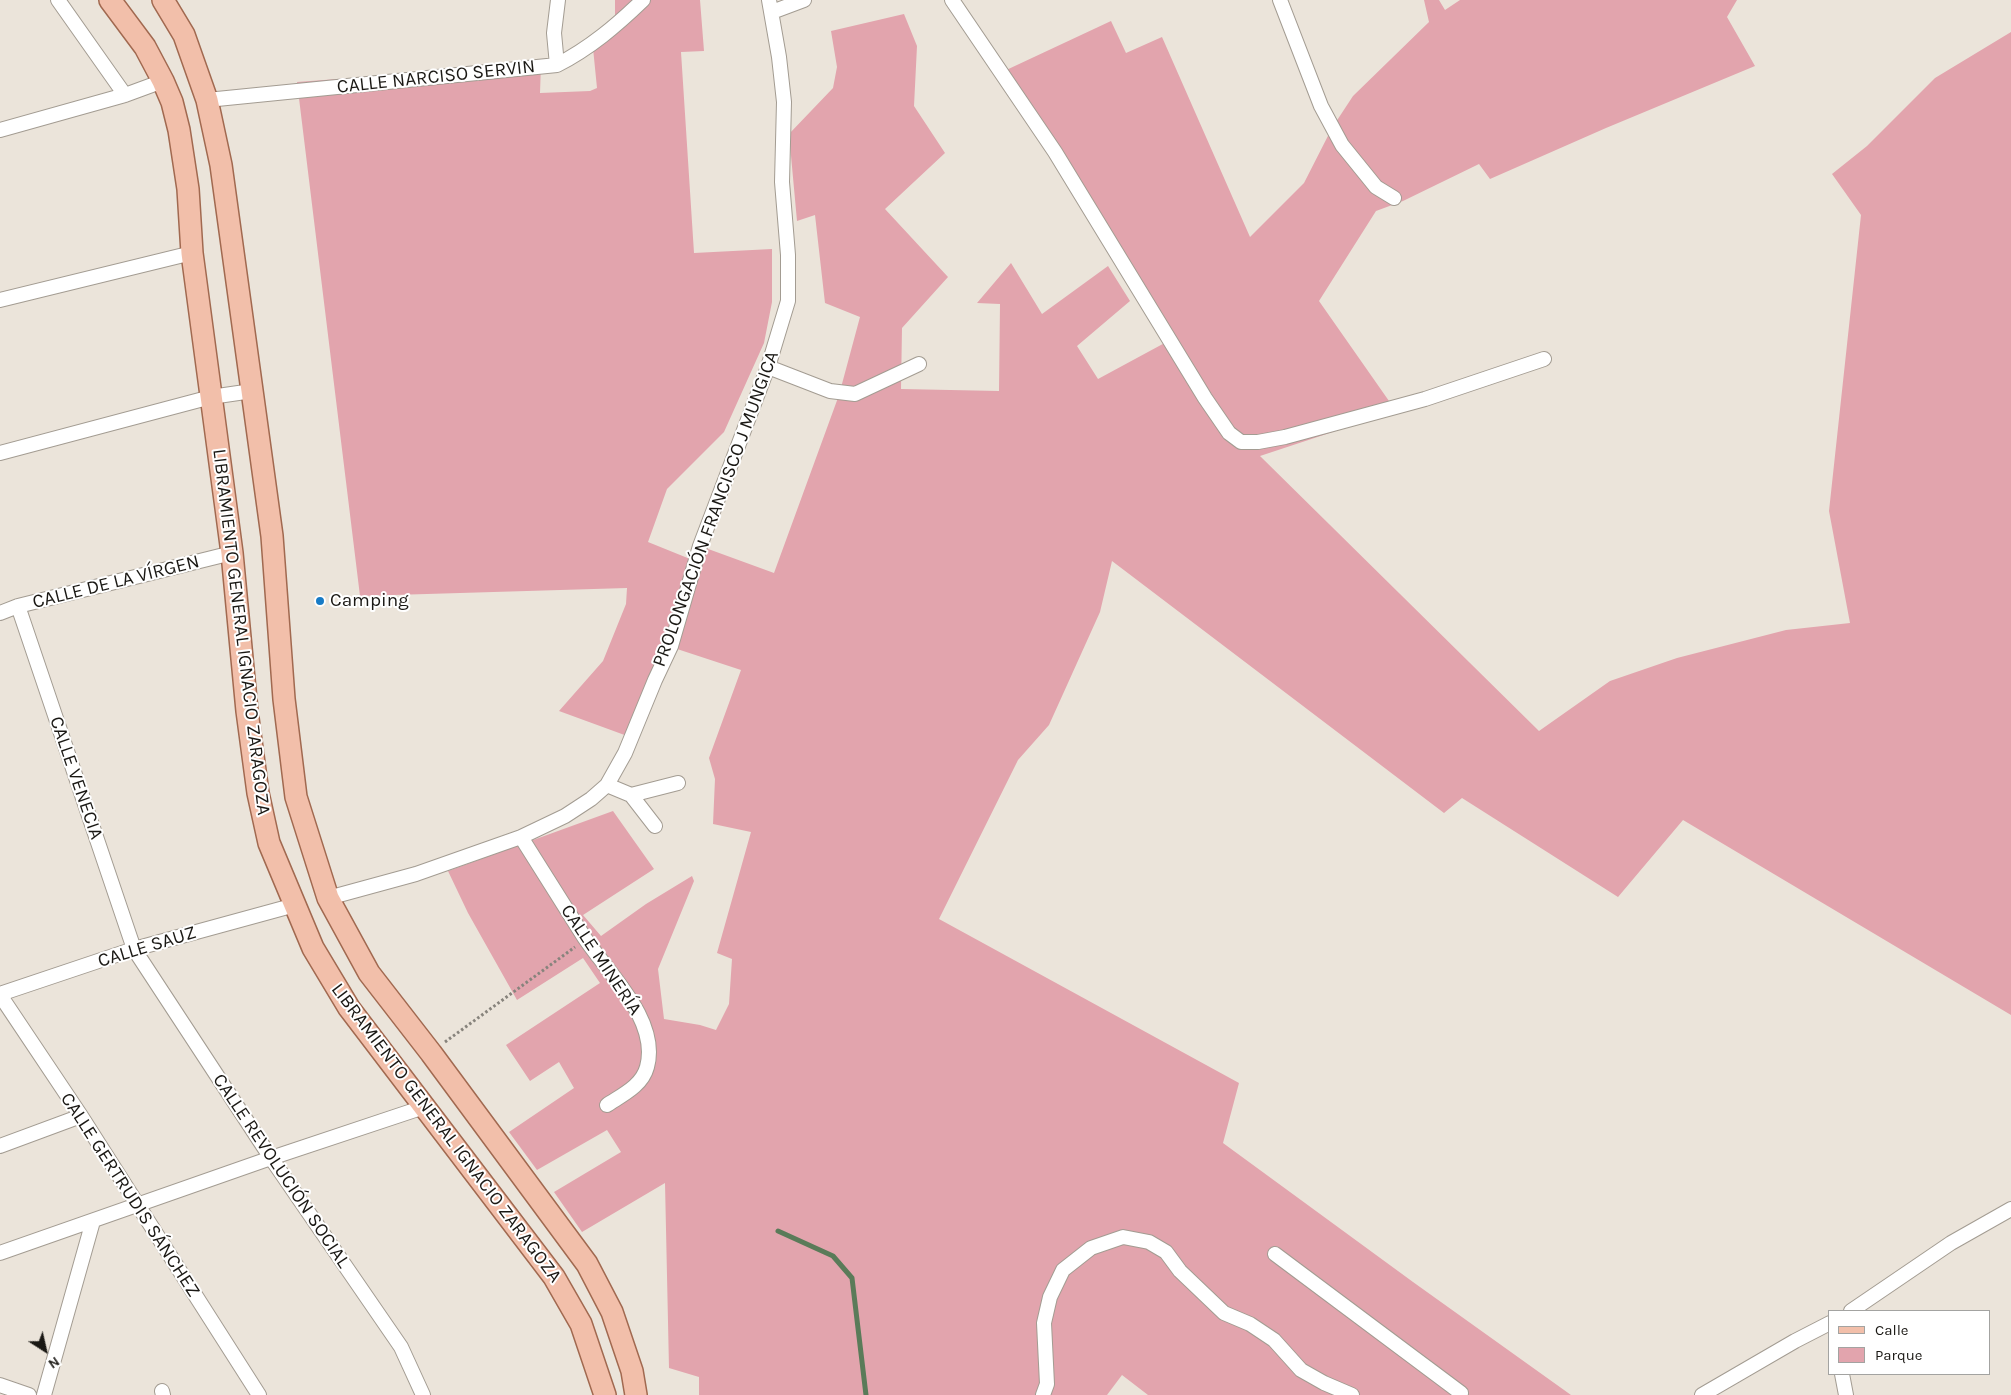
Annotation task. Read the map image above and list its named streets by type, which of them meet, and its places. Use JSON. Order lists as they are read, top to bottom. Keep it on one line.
{"streets":{"main road":["LIBRAMIENTO GENERAL IGNACIO ZARAGOZA"],"street":["CALLE NARCISO SERVIN","PROLONGACIÓN FRANCISCO J MUNGICA","CALLE DE LA VÍRGEN","CALLE VENECIA","CALLE SAUZ","CALLE MINERÍA","CALLE REVOLUCIÓN SOCIAL","CALLE GERTRUDIS SÁNCHEZ"]},"crossings":[["CALLE NARCISO SERVIN","LIBRAMIENTO GENERAL IGNACIO ZARAGOZA"],["PROLONGACIÓN FRANCISCO J MUNGICA","LIBRAMIENTO GENERAL IGNACIO ZARAGOZA"],["PROLONGACIÓN FRANCISCO J MUNGICA","CALLE MINERÍA"],["CALLE DE LA VÍRGEN","LIBRAMIENTO GENERAL IGNACIO ZARAGOZA"],["CALLE DE LA VÍRGEN","CALLE VENECIA"],["LIBRAMIENTO GENERAL IGNACIO ZARAGOZA","CALLE SAUZ"],["CALLE VENECIA","CALLE SAUZ"],["CALLE VENECIA","CALLE REVOLUCIÓN SOCIAL"],["CALLE SAUZ","CALLE REVOLUCIÓN SOCIAL"],["CALLE SAUZ","CALLE GERTRUDIS SÁNCHEZ"]],"places":["Camping"],"legend":["Calle","Parque"],"north":"bottom right"}
